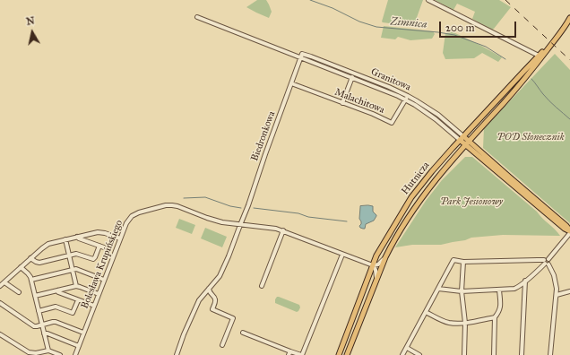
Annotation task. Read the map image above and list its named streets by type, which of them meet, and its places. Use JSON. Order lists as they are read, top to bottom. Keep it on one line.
{"streets":{"main road":["Hutnicza"],"street":["Granitowa","Malachitowa","Biedronkowa","Bolesława Krupińskiego"]},"crossings":[["Granitowa","Malachitowa"],["Granitowa","Biedronkowa"],["Granitowa","Hutnicza"],["Malachitowa","Biedronkowa"],["Biedronkowa","Bolesława Krupińskiego"],["Hutnicza","Bolesława Krupińskiego"]],"water":["Zimnica"],"parks":["POD Słonecznik","Park Jesionowy"],"scale_bar":"200 m","north":"top"}
